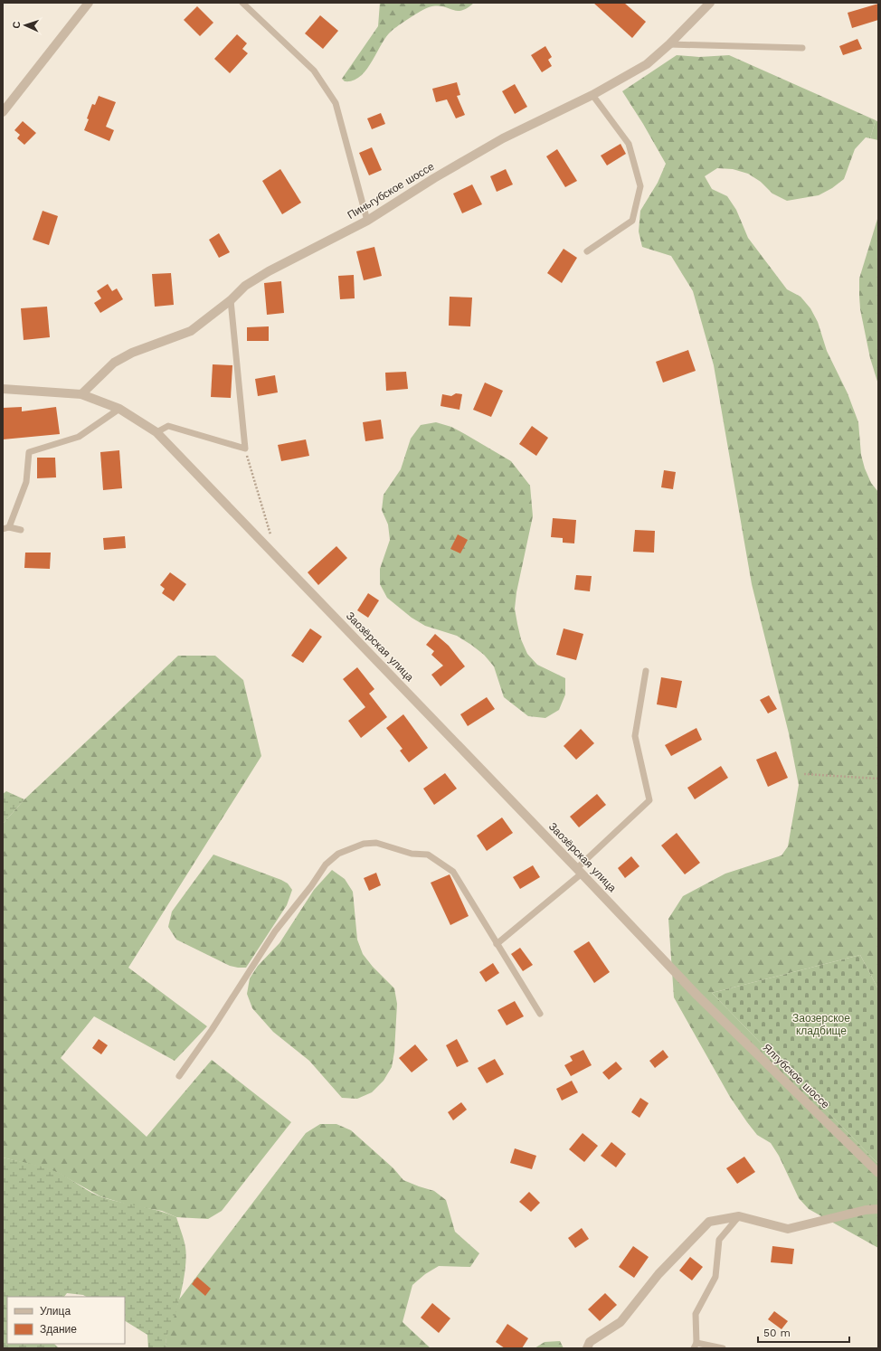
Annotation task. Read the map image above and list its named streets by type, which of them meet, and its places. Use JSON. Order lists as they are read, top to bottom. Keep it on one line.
{"streets":{"street":["Пиньгубское шоссе","Заозёрская улица","Ялгубское шоссе"]},"crossings":[["Пиньгубское шоссе","Заозёрская улица"],["Заозёрская улица","Ялгубское шоссе"]],"parks":["Заозерское кладбище"],"legend":["Улица","Здание"],"scale_bar":"50 m","north":"left"}
